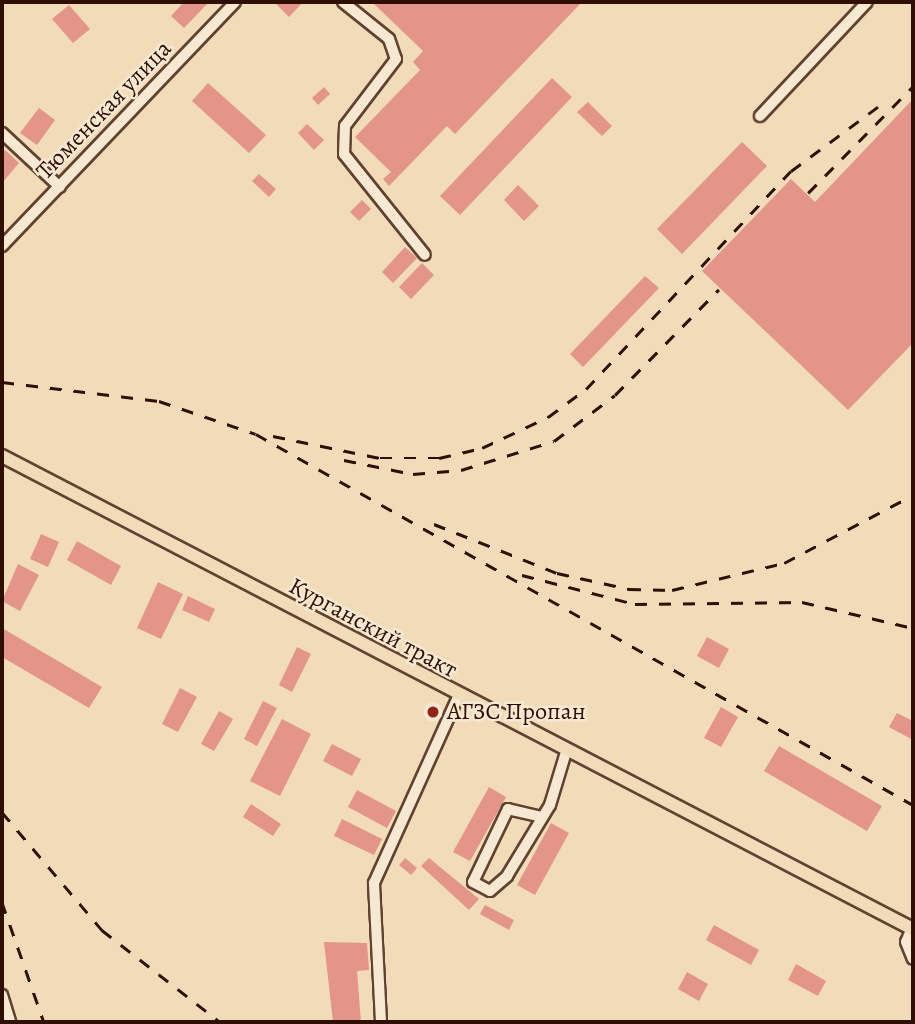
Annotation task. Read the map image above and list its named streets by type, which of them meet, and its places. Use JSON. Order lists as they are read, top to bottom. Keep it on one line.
{"streets":{"main road":["Курганский тракт"],"street":["Тюменская улица"]},"places":["АГЗС Пропан"]}
